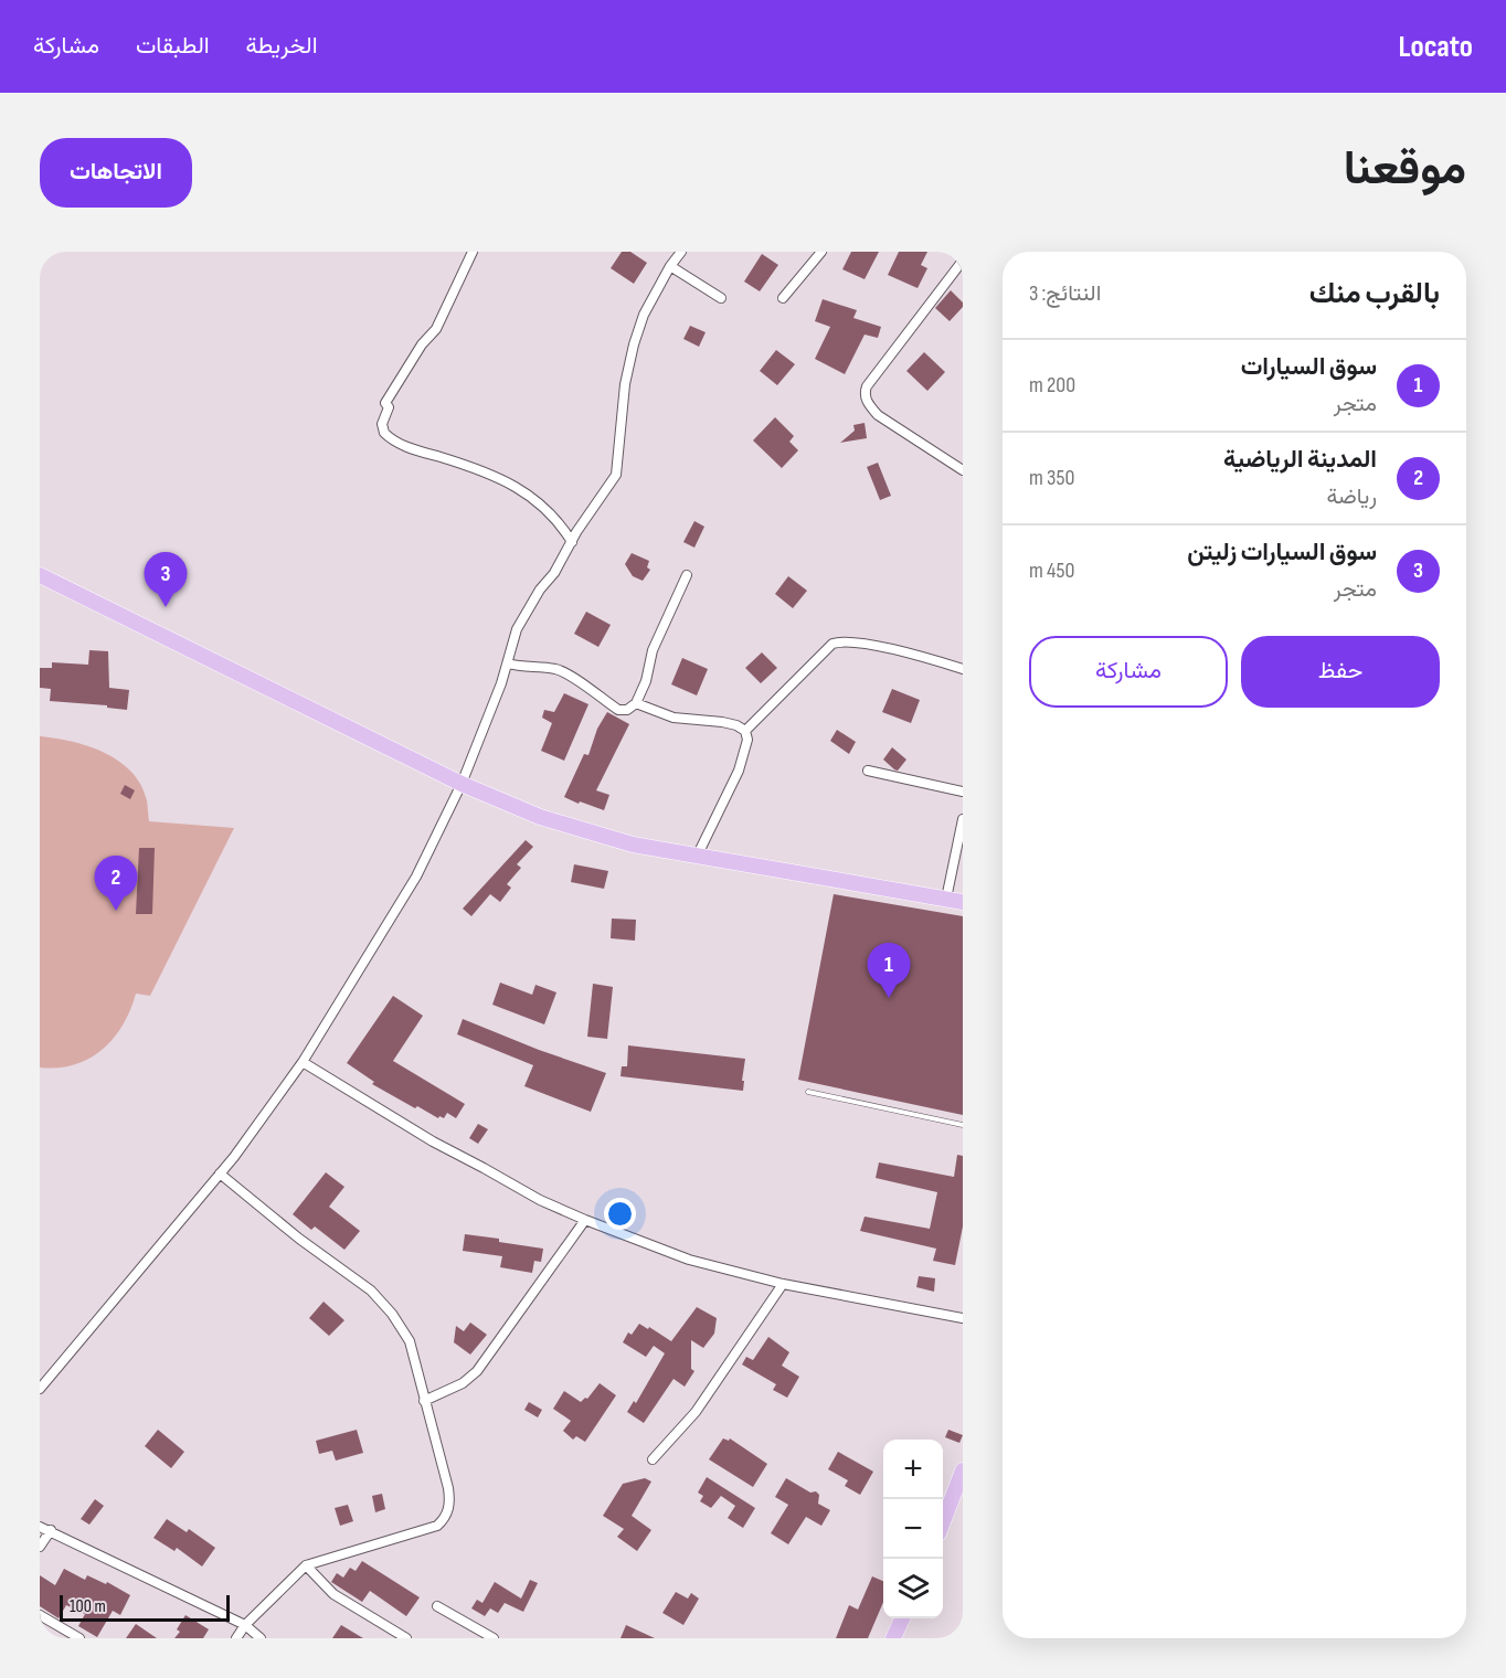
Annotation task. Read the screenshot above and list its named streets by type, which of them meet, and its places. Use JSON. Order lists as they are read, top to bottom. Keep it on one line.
{"scale_bar":"100 m","page":{"header":"Locato","nav":["الخريطة","الطبقات","مشاركة"],"title":"موقعنا","buttons":["الاتجاهات",["حفظ","مشاركة"]],"heading":["بالقرب منك","النتائج: 3"],"list":[{"mark":"1","name":"سوق السيارات","note":"متجر","value":"200 m"},{"mark":"2","name":"المدينة الرياضية","note":"رياضة","value":"350 m"},{"mark":"3","name":"سوق السيارات زليتن","note":"متجر","value":"450 m"}],"pins":["3","2","1"],"map_buttons":["+","−"],"scale":"100 m"}}
